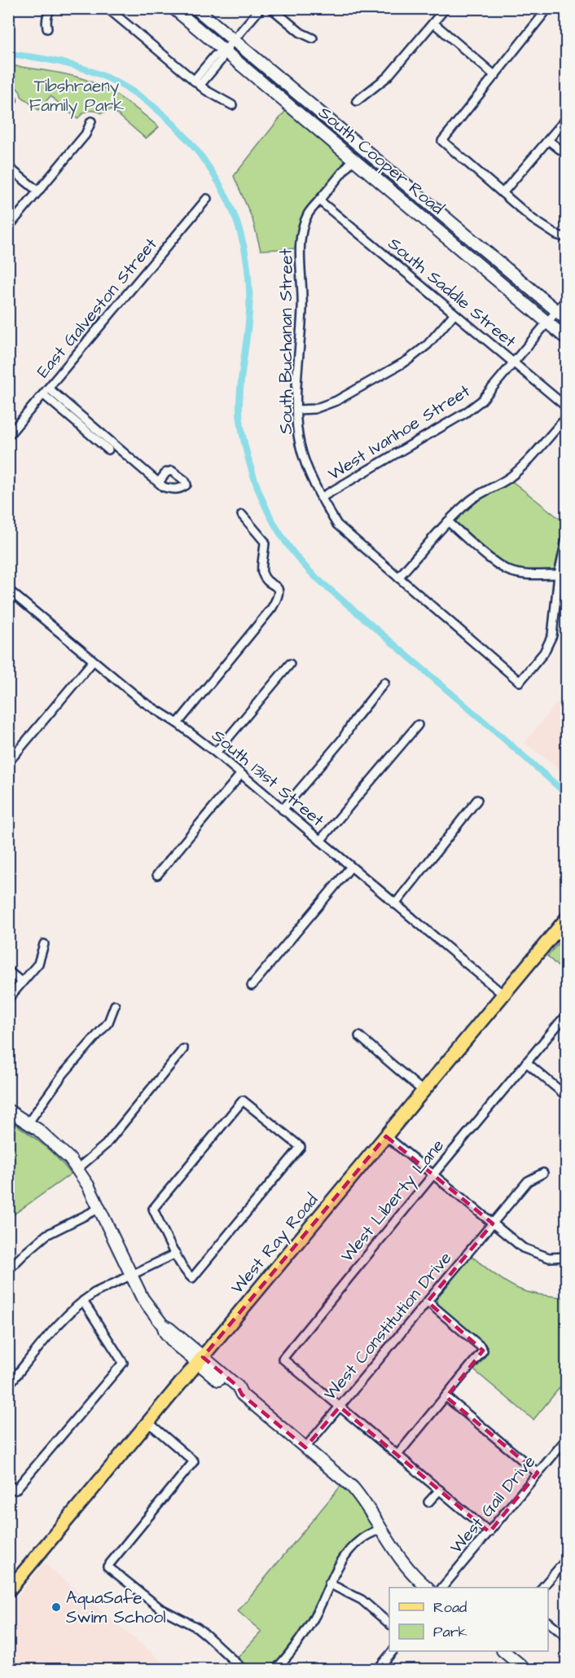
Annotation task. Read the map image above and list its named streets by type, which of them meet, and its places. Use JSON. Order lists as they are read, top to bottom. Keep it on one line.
{"streets":{"main road":["South Cooper Road","West Ray Road"],"street":["South Saddle Street","East Galveston Street","South Buchanan Street","West Ivanhoe Street","South 131st Street","West Liberty Lane","West Constitution Drive","West Gail Drive"]},"crossings":[["South Cooper Road","South Buchanan Street"],["South Cooper Road","West Ivanhoe Street"],["South Saddle Street","South Buchanan Street"],["South Saddle Street","West Ivanhoe Street"],["South Buchanan Street","West Ivanhoe Street"],["South 131st Street","West Ray Road"],["West Liberty Lane","West Constitution Drive"]],"parks":["Tibshraeny Family Park"],"places":["AquaSafe Swim School"],"legend":["Road","Park"]}
